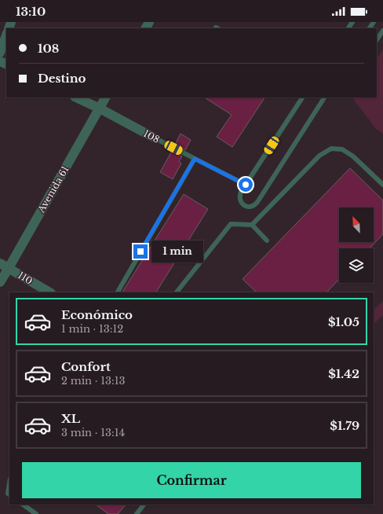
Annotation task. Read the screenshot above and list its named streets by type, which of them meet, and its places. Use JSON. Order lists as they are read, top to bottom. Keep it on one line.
{"streets":{"street":["108","Avenida 61","110"]},"crossings":[["108","Avenida 61"],["Avenida 61","110"]],"north":"top left","page":{"status":"13:10","banner":["108","Destino"],"bubble":"1 min","list":[{"name":"Económico","note":"1 min · 13:12","value":"$1.05"},{"name":"Confort","note":"2 min · 13:13","value":"$1.42"},{"name":"XL","note":"3 min · 13:14","value":"$1.79"}],"buttons":"Confirmar"}}
